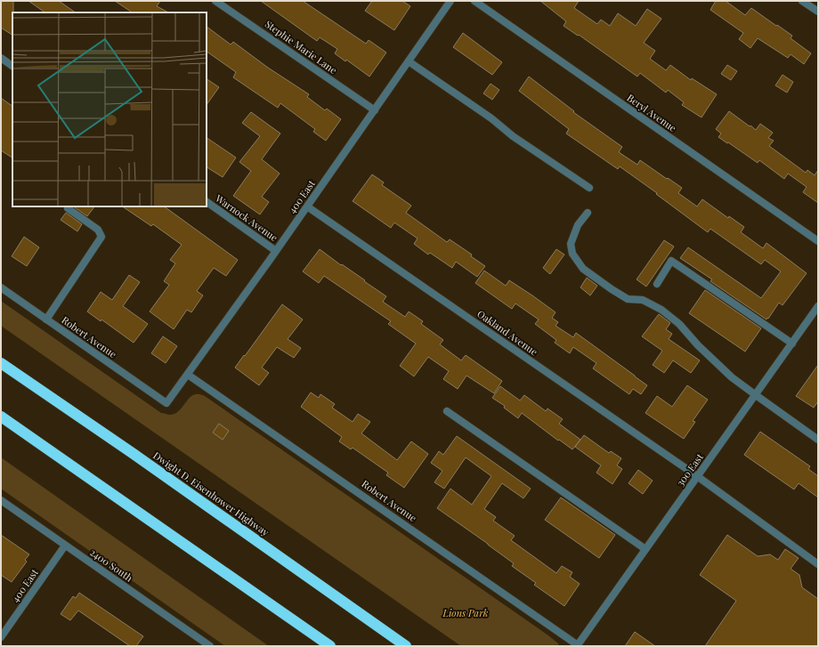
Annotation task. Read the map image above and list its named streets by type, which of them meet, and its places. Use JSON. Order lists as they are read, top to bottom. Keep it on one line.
{"streets":{"highway":["Dwight D. Eisenhower Highway"],"street":["Stephie Marie Lane","Beryl Avenue","400 East","Warnock Avenue","Oakland Avenue","Robert Avenue","300 East","2400 South"]},"crossings":[["Stephie Marie Lane","400 East"],["400 East","Warnock Avenue"],["400 East","Oakland Avenue"],["400 East","Robert Avenue"],["400 East","2400 South"],["Oakland Avenue","300 East"],["Robert Avenue","300 East"]],"parks":["Lions Park"]}
